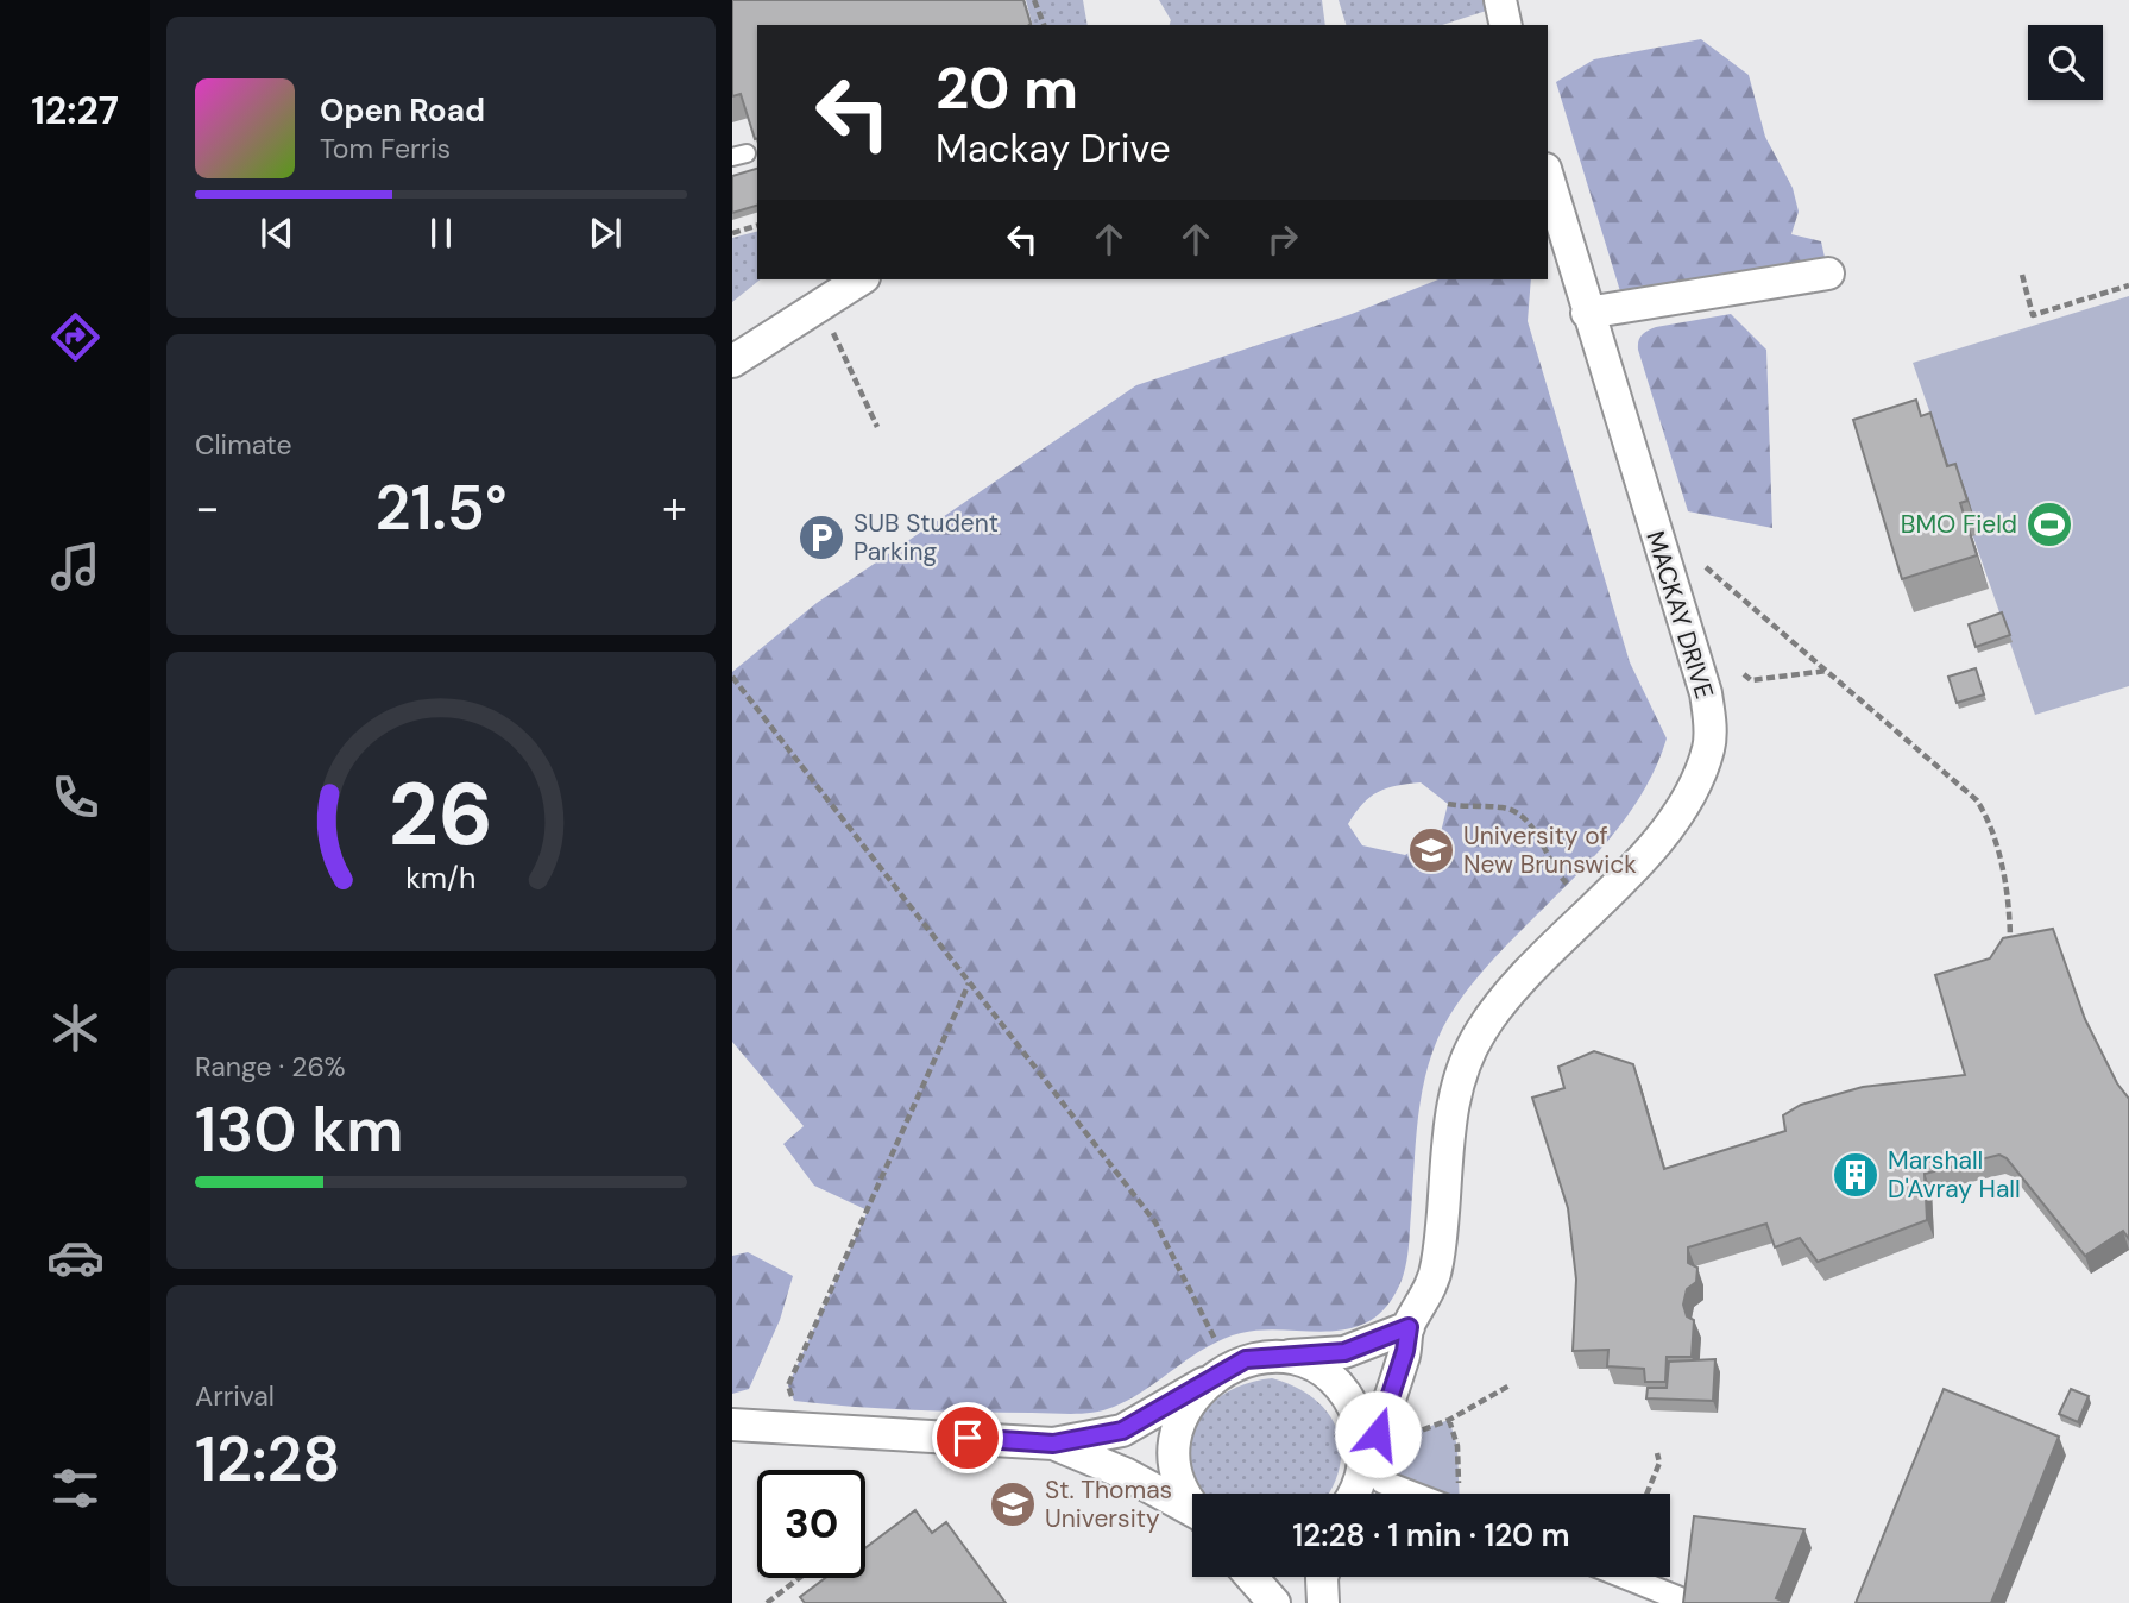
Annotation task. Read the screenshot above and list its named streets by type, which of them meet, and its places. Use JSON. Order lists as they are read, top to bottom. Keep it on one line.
{"streets":{"street":["MACKAY DRIVE"]},"places":{"sports":["BMO Field"],"parking":["SUB Student Parking"],"school or university":["University of New Brunswick","St. Thomas University"],"building":["Marshall D'Avray Hall"]},"page":{"tabs":"12:27","turn":["20 m","Mackay Drive"],"song":["Open Road","Tom Ferris"],"tile":["Climate",["Range · 26%","130 km"],["Arrival","12:28"]],"heat":["−","21.5°","+"],"limit":"30","trip":"12:28 · 1 min · 120 m","gauge":["26","km/h"]}}
